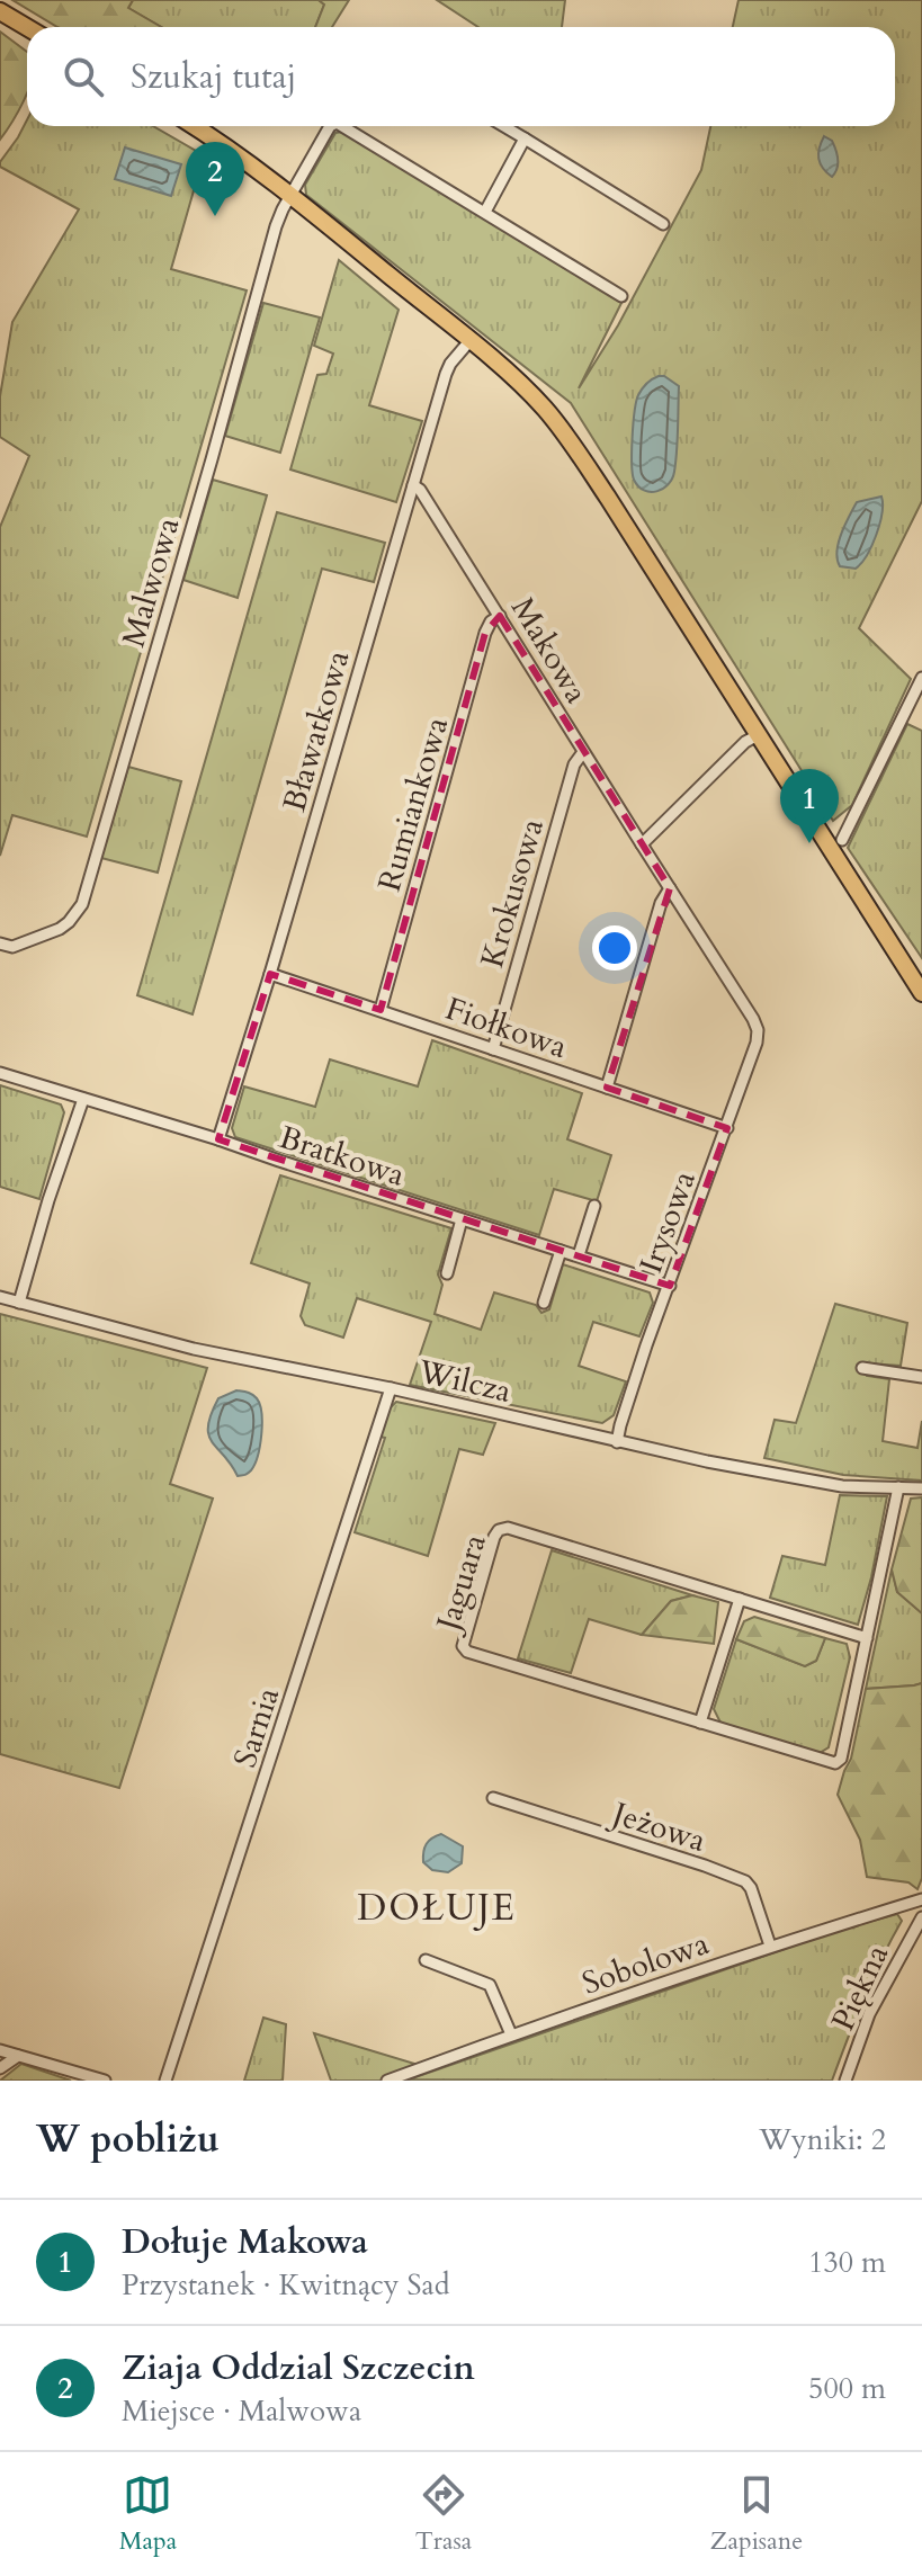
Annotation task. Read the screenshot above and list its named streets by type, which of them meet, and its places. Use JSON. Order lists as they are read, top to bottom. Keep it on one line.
{"streets":{"street":["Malwowa","Makowa","Bławatkowa","Rumiankowa","Krokusowa","Fiołkowa","Bratkowa","Irysowa","Wilcza","Jaguara","Sarnia","Jeżowa","Sobolowa","Piękna"]},"crossings":[["Makowa","Bławatkowa"],["Makowa","Rumiankowa"],["Makowa","Krokusowa"],["Makowa","Irysowa"],["Bławatkowa","Fiołkowa"],["Bławatkowa","Bratkowa"],["Rumiankowa","Fiołkowa"],["Krokusowa","Fiołkowa"],["Fiołkowa","Irysowa"],["Bratkowa","Irysowa"],["Irysowa","Wilcza"],["Wilcza","Jaguara"],["Wilcza","Sarnia"],["Jeżowa","Sobolowa"]],"districts":["DOŁUJE"],"page":{"search":"Szukaj tutaj","pins":["2","1"],"heading":["W pobliżu","Wyniki: 2"],"list":[{"mark":"1","name":"Dołuje Makowa","note":"Przystanek · Kwitnący Sad","value":"130 m"},{"mark":"2","name":"Ziaja Oddzial Szczecin","note":"Miejsce · Malwowa","value":"500 m"}],"nav":["Mapa","Trasa","Zapisane"]}}
